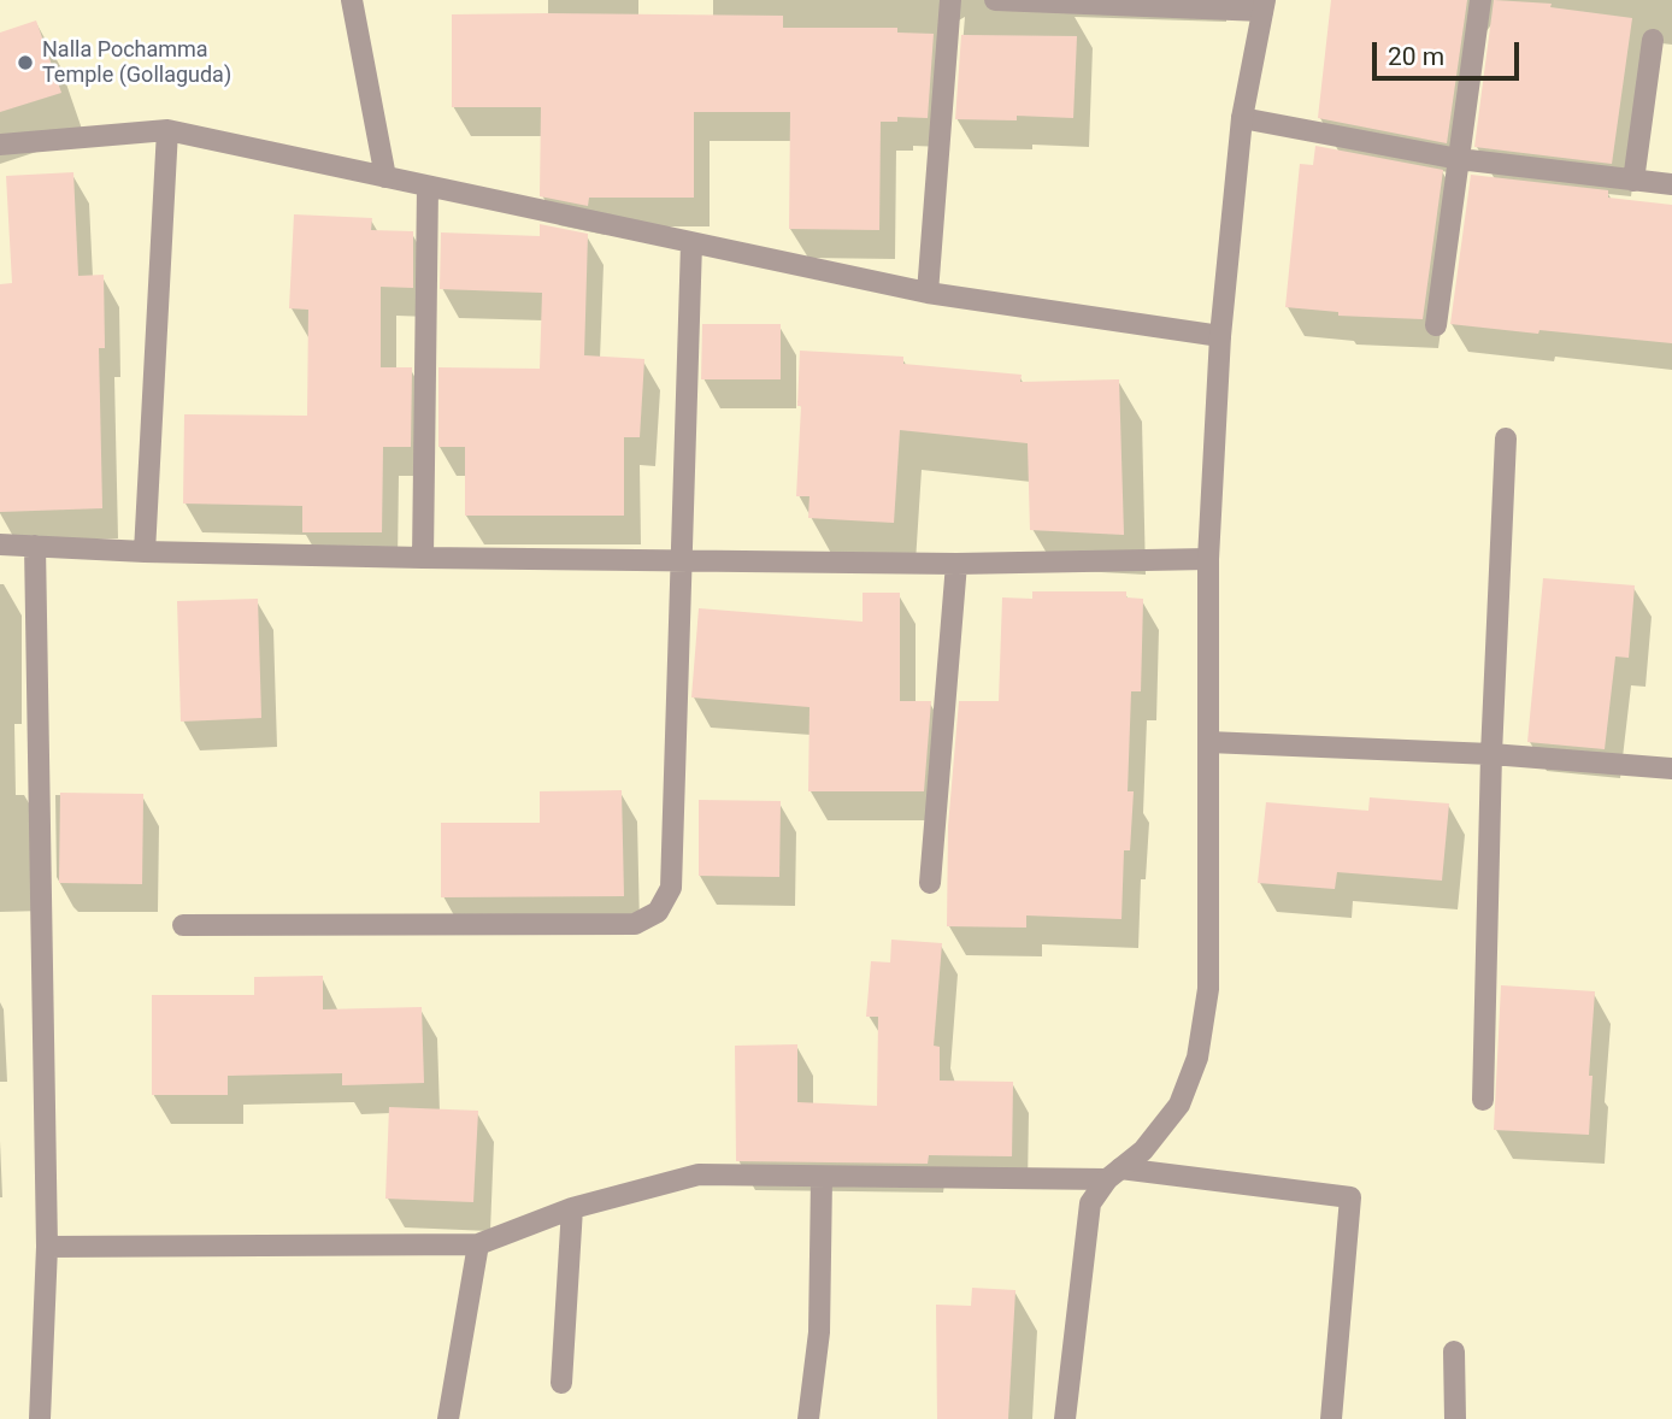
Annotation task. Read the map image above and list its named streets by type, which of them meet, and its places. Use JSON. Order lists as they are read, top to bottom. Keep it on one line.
{"places":["Nalla Pochamma Temple (Gollaguda)"],"scale_bar":"20 m"}
